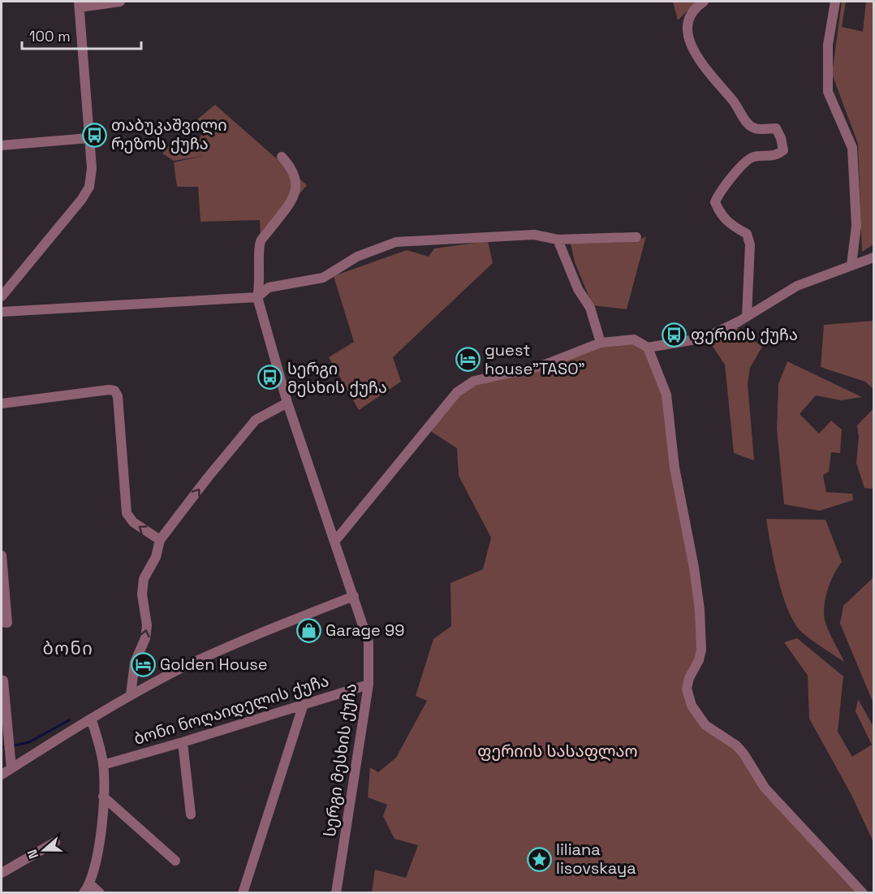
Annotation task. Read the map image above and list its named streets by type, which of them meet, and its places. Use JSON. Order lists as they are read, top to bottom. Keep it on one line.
{"streets":{"street":["ბონი ნოღაიდელის ქუჩა","სერგი მესხის ქუჩა"]},"crossings":[["ბონი ნოღაიდელის ქუჩა","სერგი მესხის ქუჩა"]],"districts":["ბონი"],"parks":["ფერიის სასაფლაო"],"places":{"bus stop":["თაბუკაშვილი რეზოს ქუჩა","ფერიის ქუჩა","სერგი მესხის ქუჩა"],"hotel":["guest house\"TASO\"","Golden House"],"shop":["Garage 99"],"place":["liliana lisovskaya"]},"scale_bar":"100 m","north":"left"}
